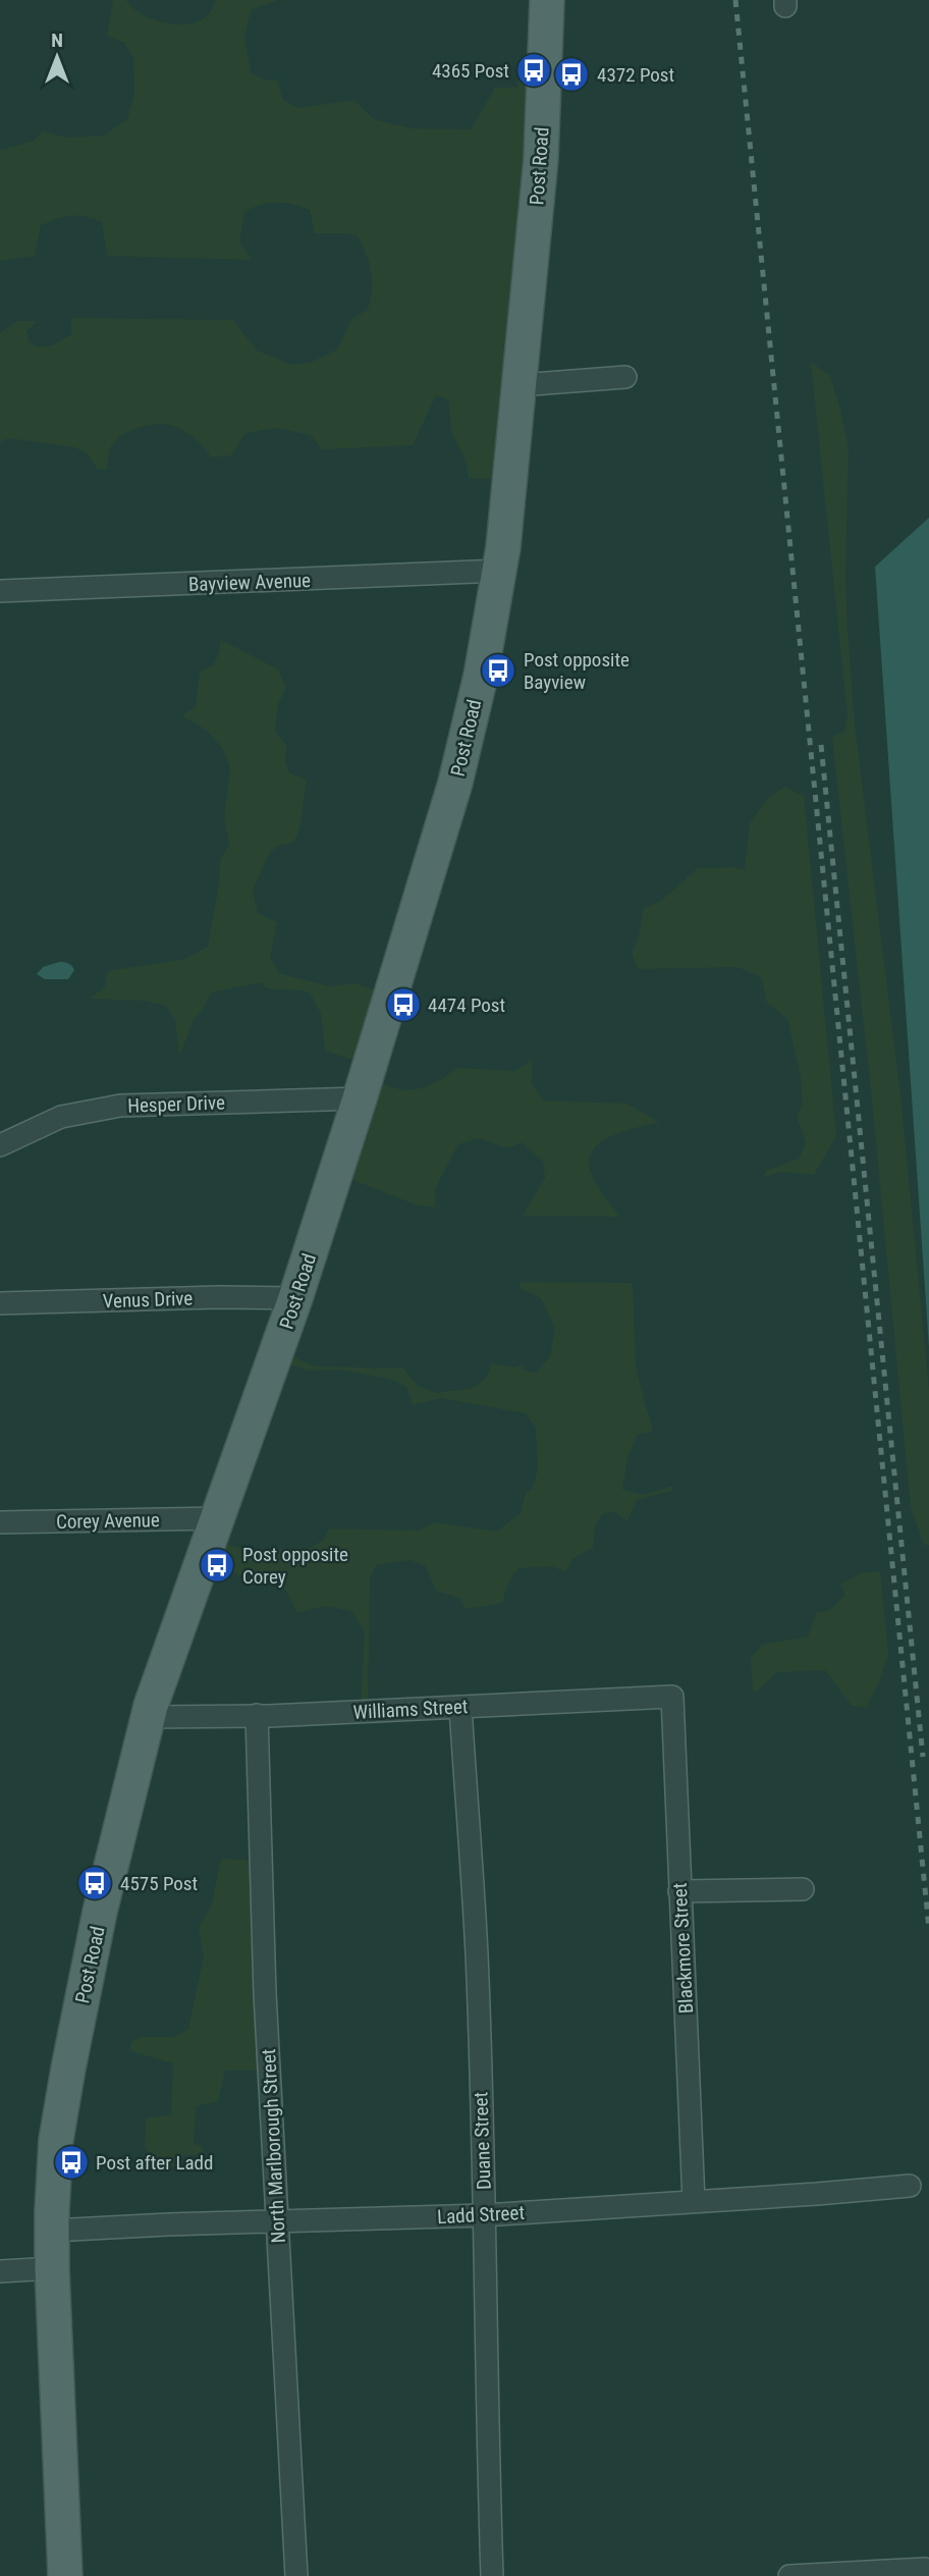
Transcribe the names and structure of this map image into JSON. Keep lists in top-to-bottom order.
{
  "streets": {
    "main road": ["Post Road"],
    "street": [
      "Bayview Avenue",
      "Hesper Drive",
      "Venus Drive",
      "Corey Avenue",
      "Williams Street",
      "Blackmore Street",
      "Duane Street",
      "North Marlborough Street",
      "Ladd Street"
    ]
  },
  "crossings": [
    ["Post Road", "Bayview Avenue"],
    ["Post Road", "Hesper Drive"],
    ["Post Road", "Venus Drive"],
    ["Post Road", "Corey Avenue"],
    ["Post Road", "Williams Street"],
    ["Post Road", "Ladd Street"],
    ["Williams Street", "Blackmore Street"],
    ["Williams Street", "Duane Street"],
    ["Williams Street", "North Marlborough Street"],
    ["Blackmore Street", "Ladd Street"],
    ["Duane Street", "Ladd Street"],
    ["North Marlborough Street", "Ladd Street"]
  ],
  "places": {
    "bus stop": [
      "4365 Post",
      "4372 Post",
      "Post opposite Bayview",
      "4474 Post",
      "Post opposite Corey",
      "4575 Post",
      "Post after Ladd"
    ]
  },
  "north": "top"
}
